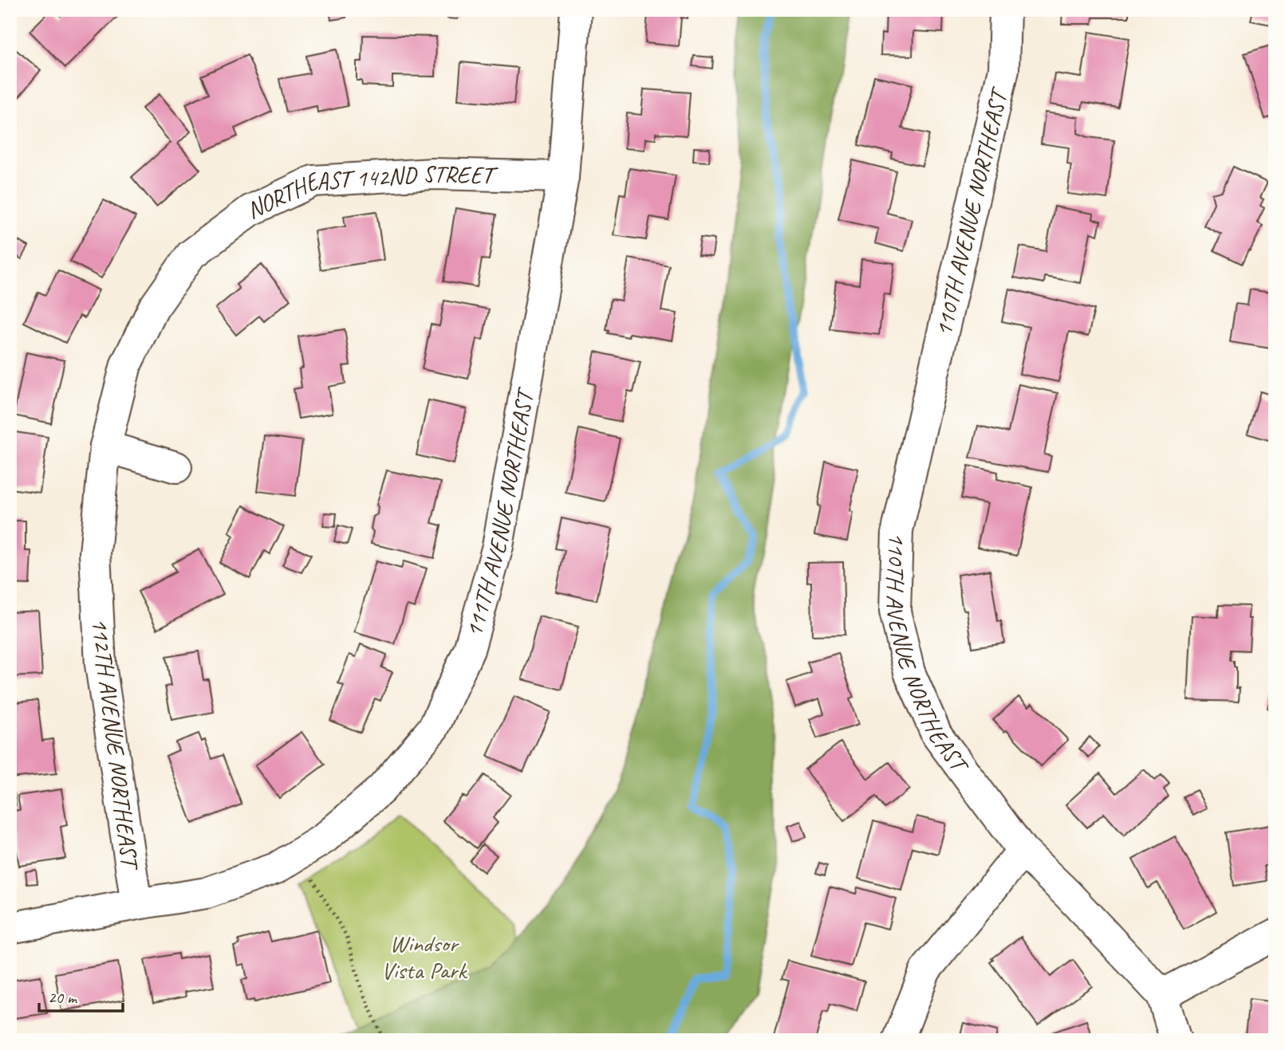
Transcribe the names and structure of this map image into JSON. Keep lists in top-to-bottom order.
{
  "streets": {
    "street": [
      "NORTHEAST 142ND STREET",
      "110TH AVENUE NORTHEAST",
      "111TH AVENUE NORTHEAST",
      "112TH AVENUE NORTHEAST"
    ]
  },
  "crossings": [
    ["NORTHEAST 142ND STREET", "111TH AVENUE NORTHEAST"],
    ["NORTHEAST 142ND STREET", "112TH AVENUE NORTHEAST"],
    ["111TH AVENUE NORTHEAST", "112TH AVENUE NORTHEAST"]
  ],
  "parks": ["Windsor Vista Park"],
  "scale_bar": "20 m"
}
